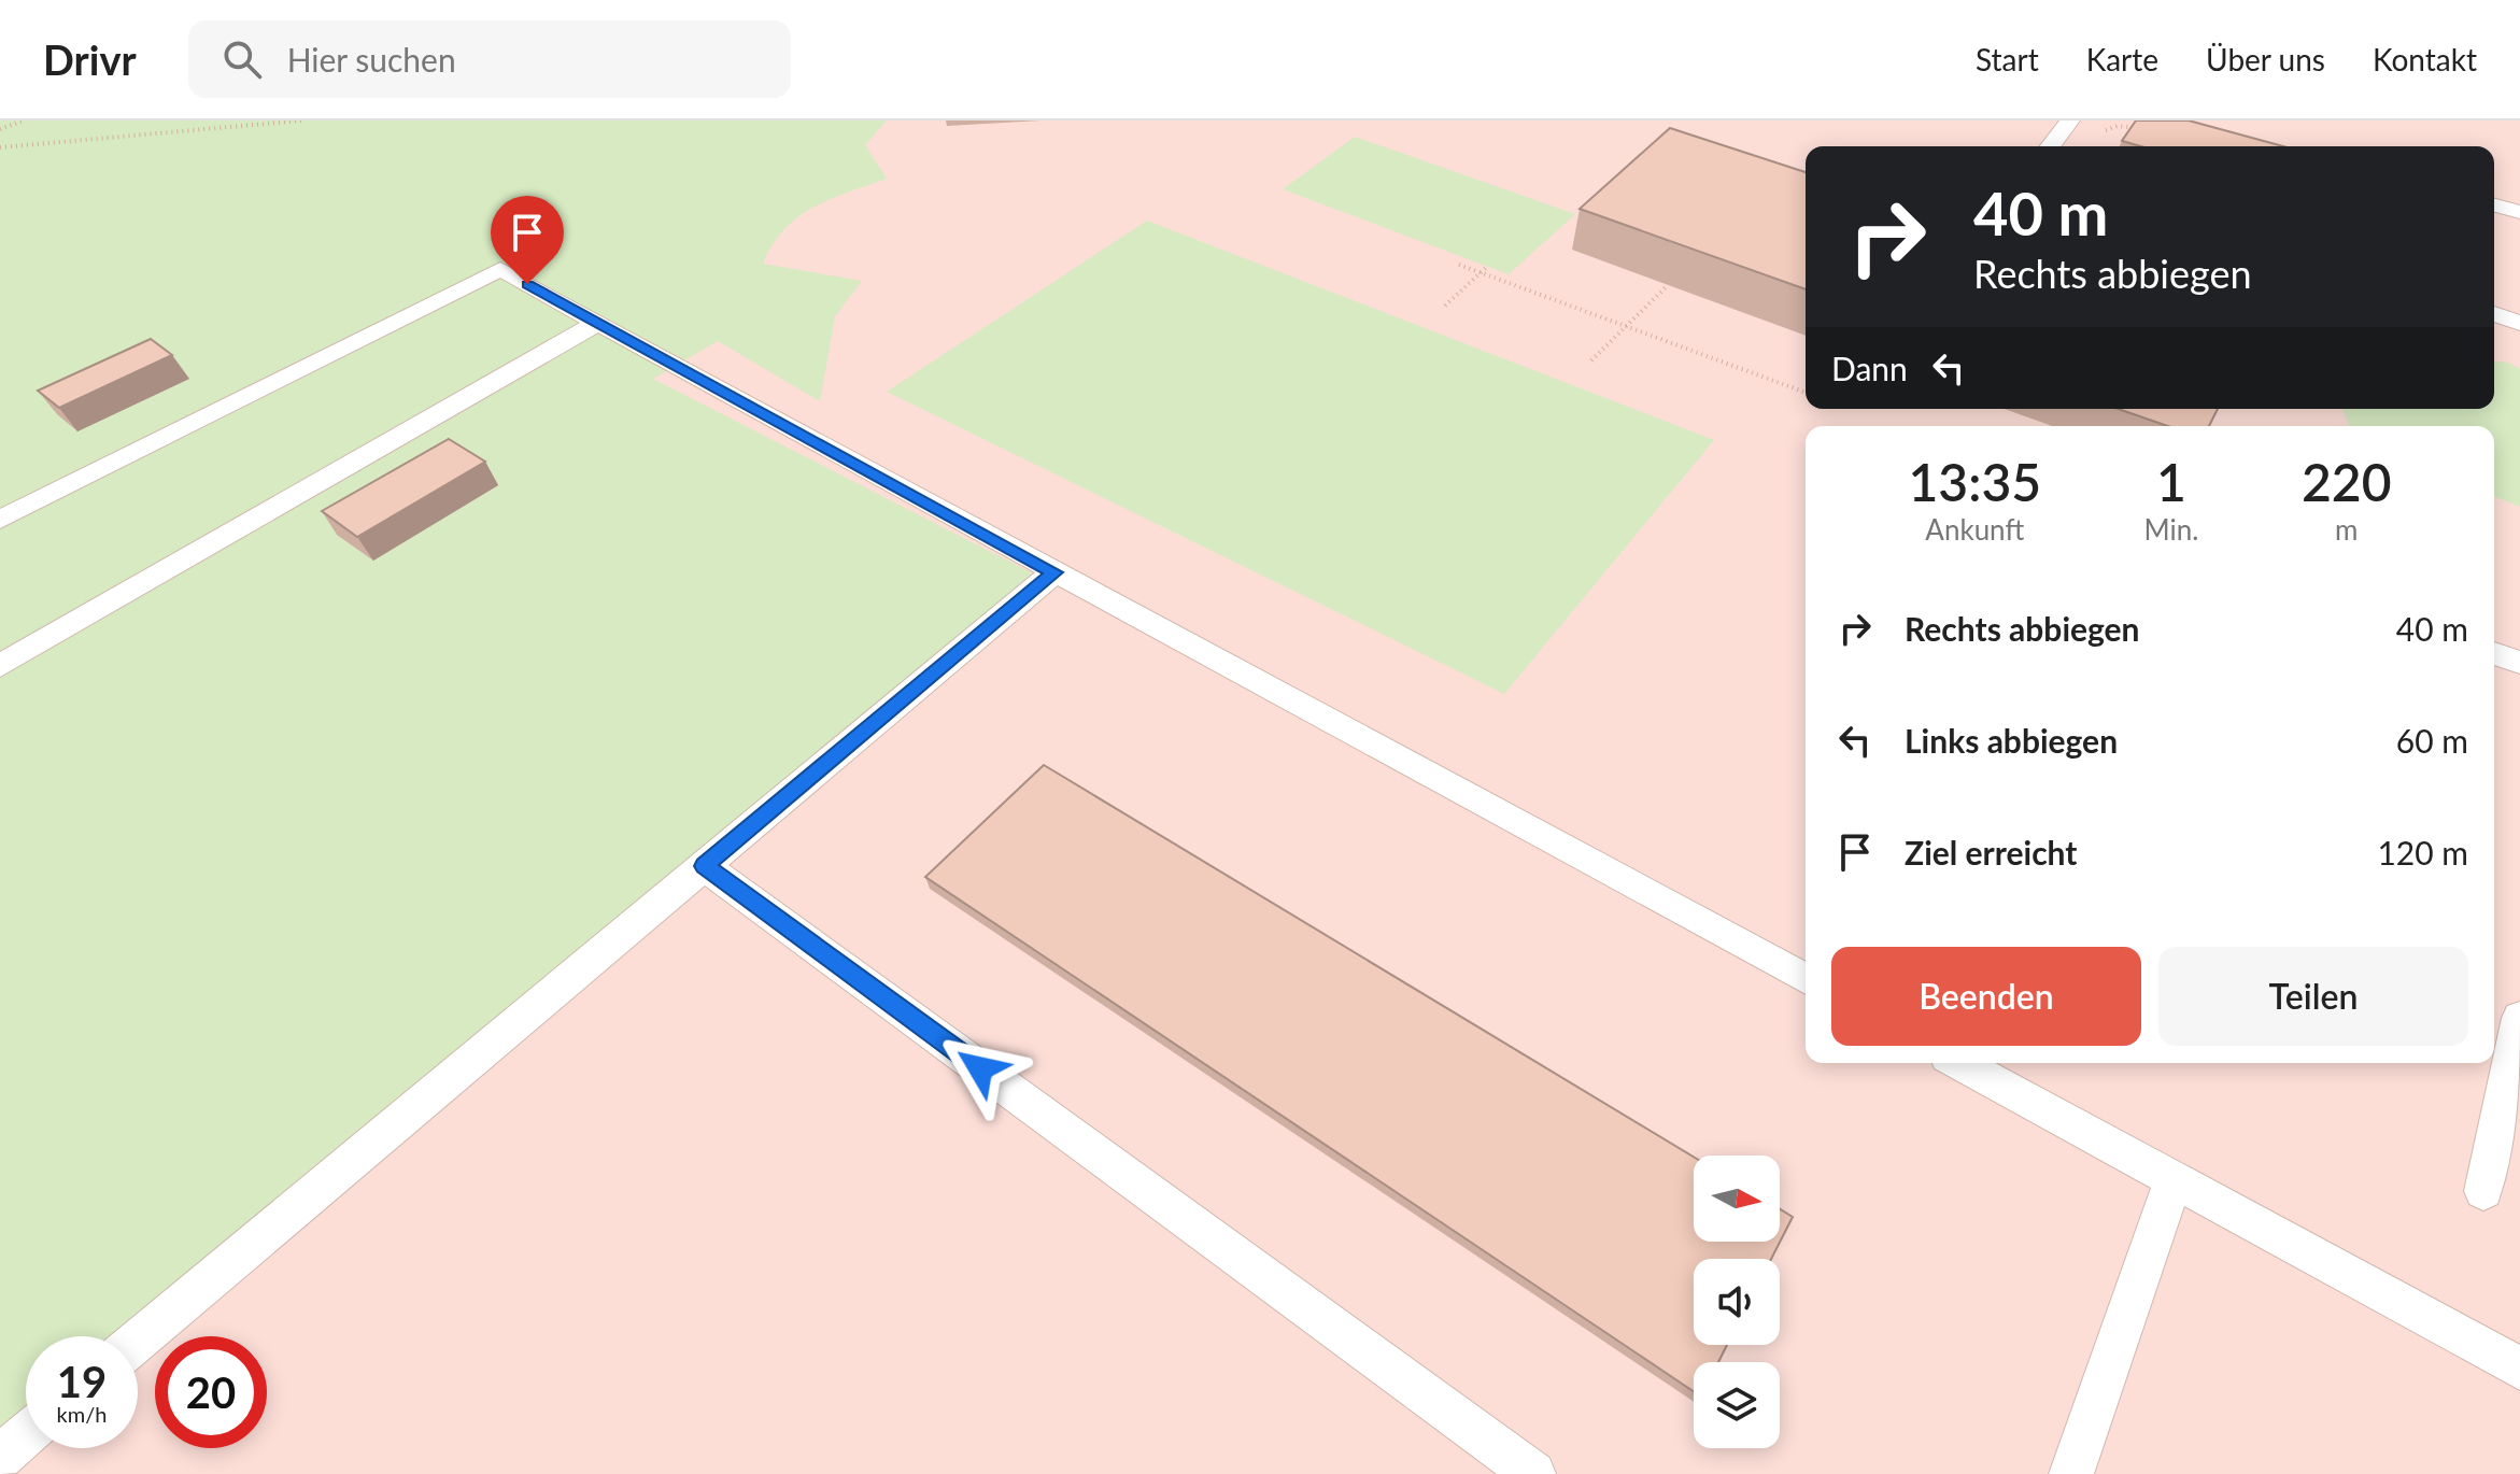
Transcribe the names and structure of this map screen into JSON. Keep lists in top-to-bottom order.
{
  "north": "right",
  "page": {
    "header": "Drivr",
    "search": "Hier suchen",
    "nav": [
      "Start",
      "Karte",
      "Über uns",
      "Kontakt"
    ],
    "turn": ["40 m", "Rechts abbiegen"],
    "then": "Dann",
    "eta": [
      "13:35",
      "Ankunft",
      "1",
      "Min.",
      "220",
      "m"
    ],
    "list": [
      {
        "name": "Rechts abbiegen",
        "value": "40 m"
      },
      {
        "name": "Links abbiegen",
        "value": "60 m"
      },
      {
        "name": "Ziel erreicht",
        "value": "120 m"
      }
    ],
    "buttons": ["Beenden", "Teilen"],
    "speed": "19 km/h",
    "limit": "20"
  }
}
